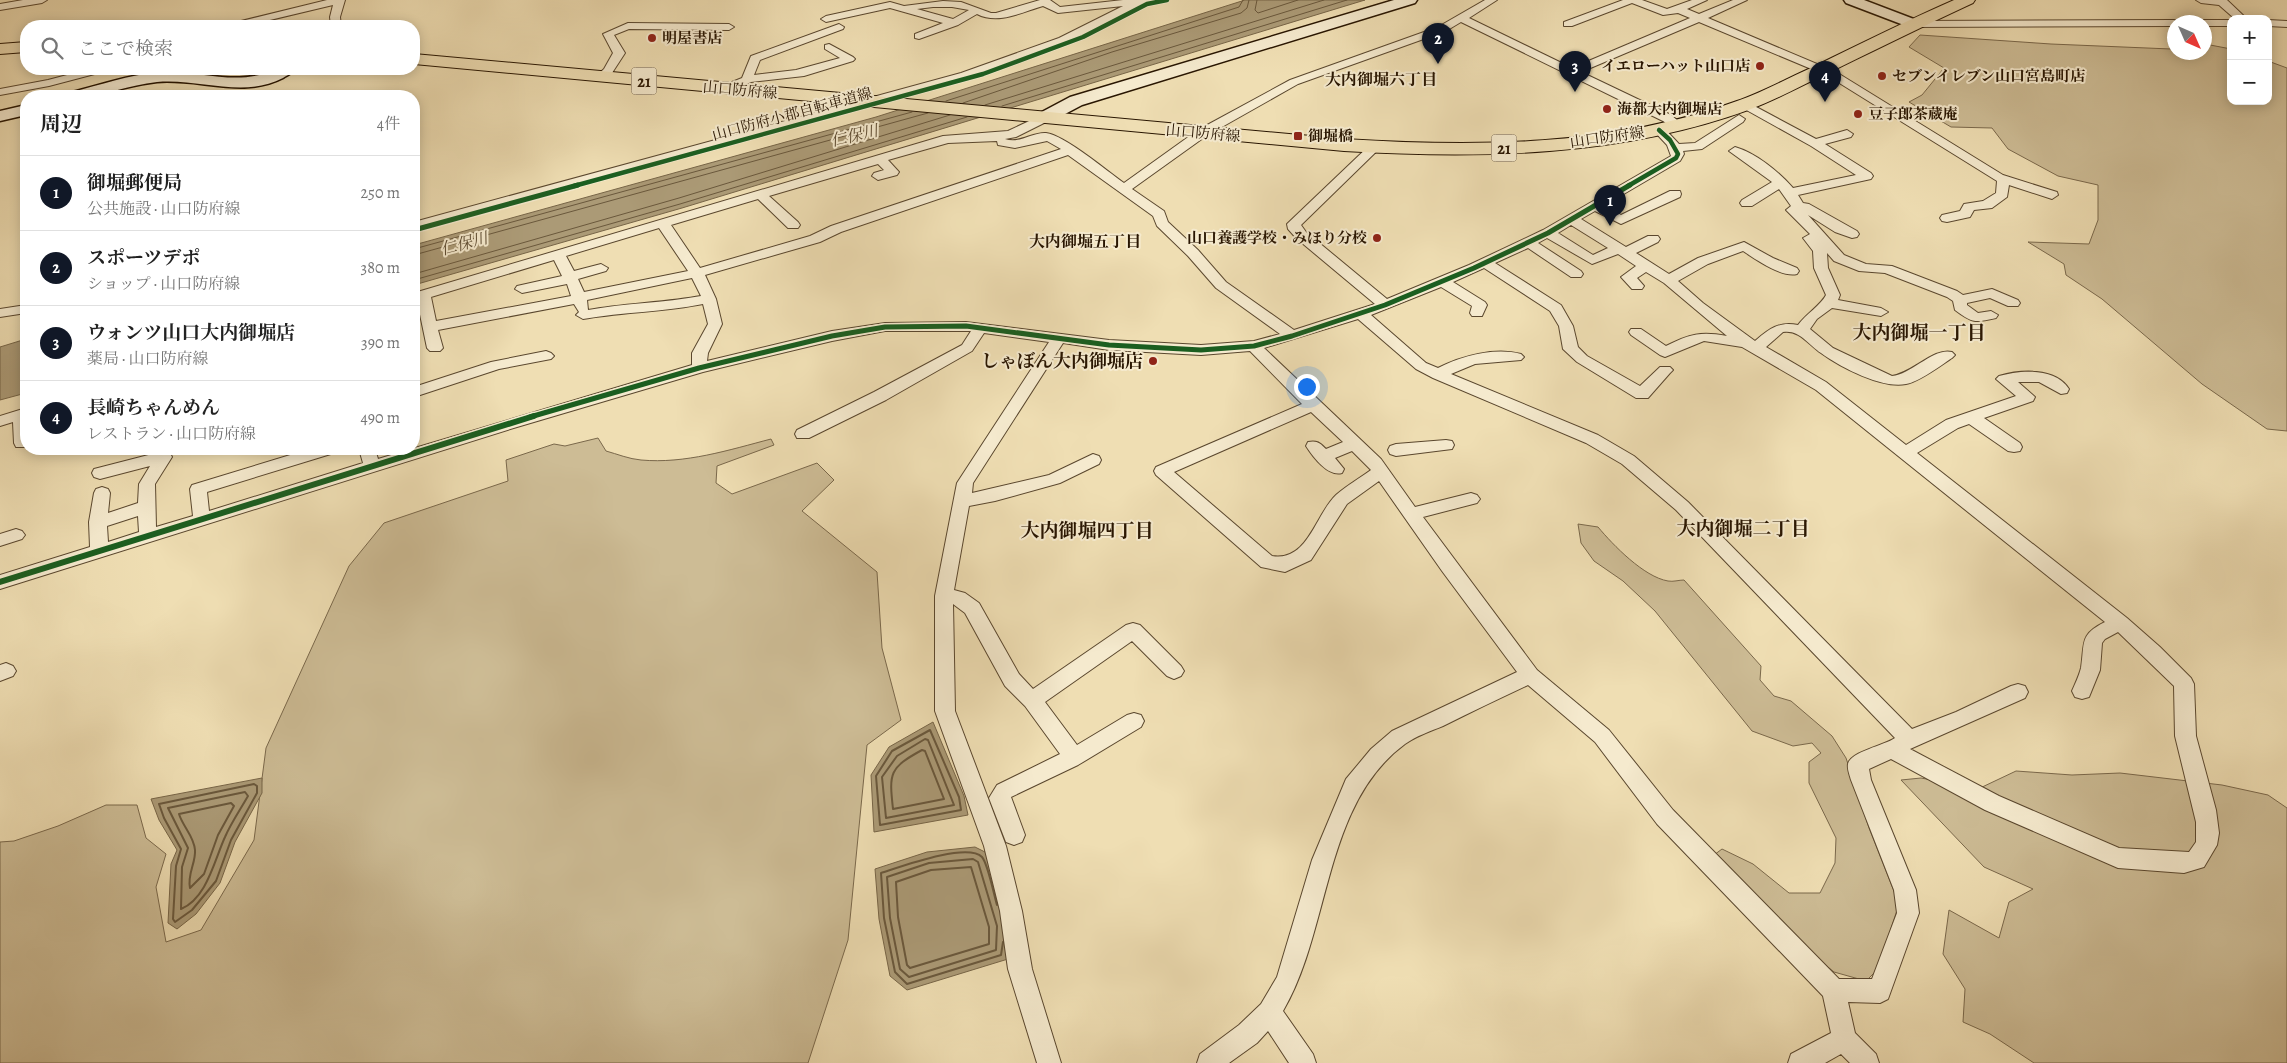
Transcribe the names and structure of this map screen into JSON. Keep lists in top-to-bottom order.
{
  "streets": {
    "main road": ["21", "山口防府線"],
    "cycle path": ["山口防府小郡自転車道線"]
  },
  "districts": [
    "大内御堀六丁目",
    "大内御堀五丁目",
    "大内御堀一丁目",
    "大内御堀二丁目",
    "大内御堀四丁目"
  ],
  "water": ["仁保川"],
  "places": {
    "other": [
      "明屋書店",
      "イエローハット山口店",
      "セブンイレブン山口宮島町店",
      "海都大内御堀店",
      "豆子郎茶蔵庵",
      "山口養護学校・みほり分校",
      "しゃぼん大内御堀店"
    ],
    "transit": ["御堀橋"]
  },
  "north": "bottom right",
  "page": {
    "map_buttons": ["+", "−"],
    "search": "ここで検索",
    "pins": [
      "2",
      "3",
      "4",
      "1"
    ],
    "heading": ["周辺", "4件"],
    "list": [
      {
        "mark": "1",
        "name": "御堀郵便局",
        "note": "公共施設 · 山口防府線",
        "value": "250 m"
      },
      {
        "mark": "2",
        "name": "スポーツデポ",
        "note": "ショップ · 山口防府線",
        "value": "380 m"
      },
      {
        "mark": "3",
        "name": "ウォンツ山口大内御堀店",
        "note": "薬局 · 山口防府線",
        "value": "390 m"
      },
      {
        "mark": "4",
        "name": "長崎ちゃんめん",
        "note": "レストラン · 山口防府線",
        "value": "490 m"
      }
    ]
  }
}
